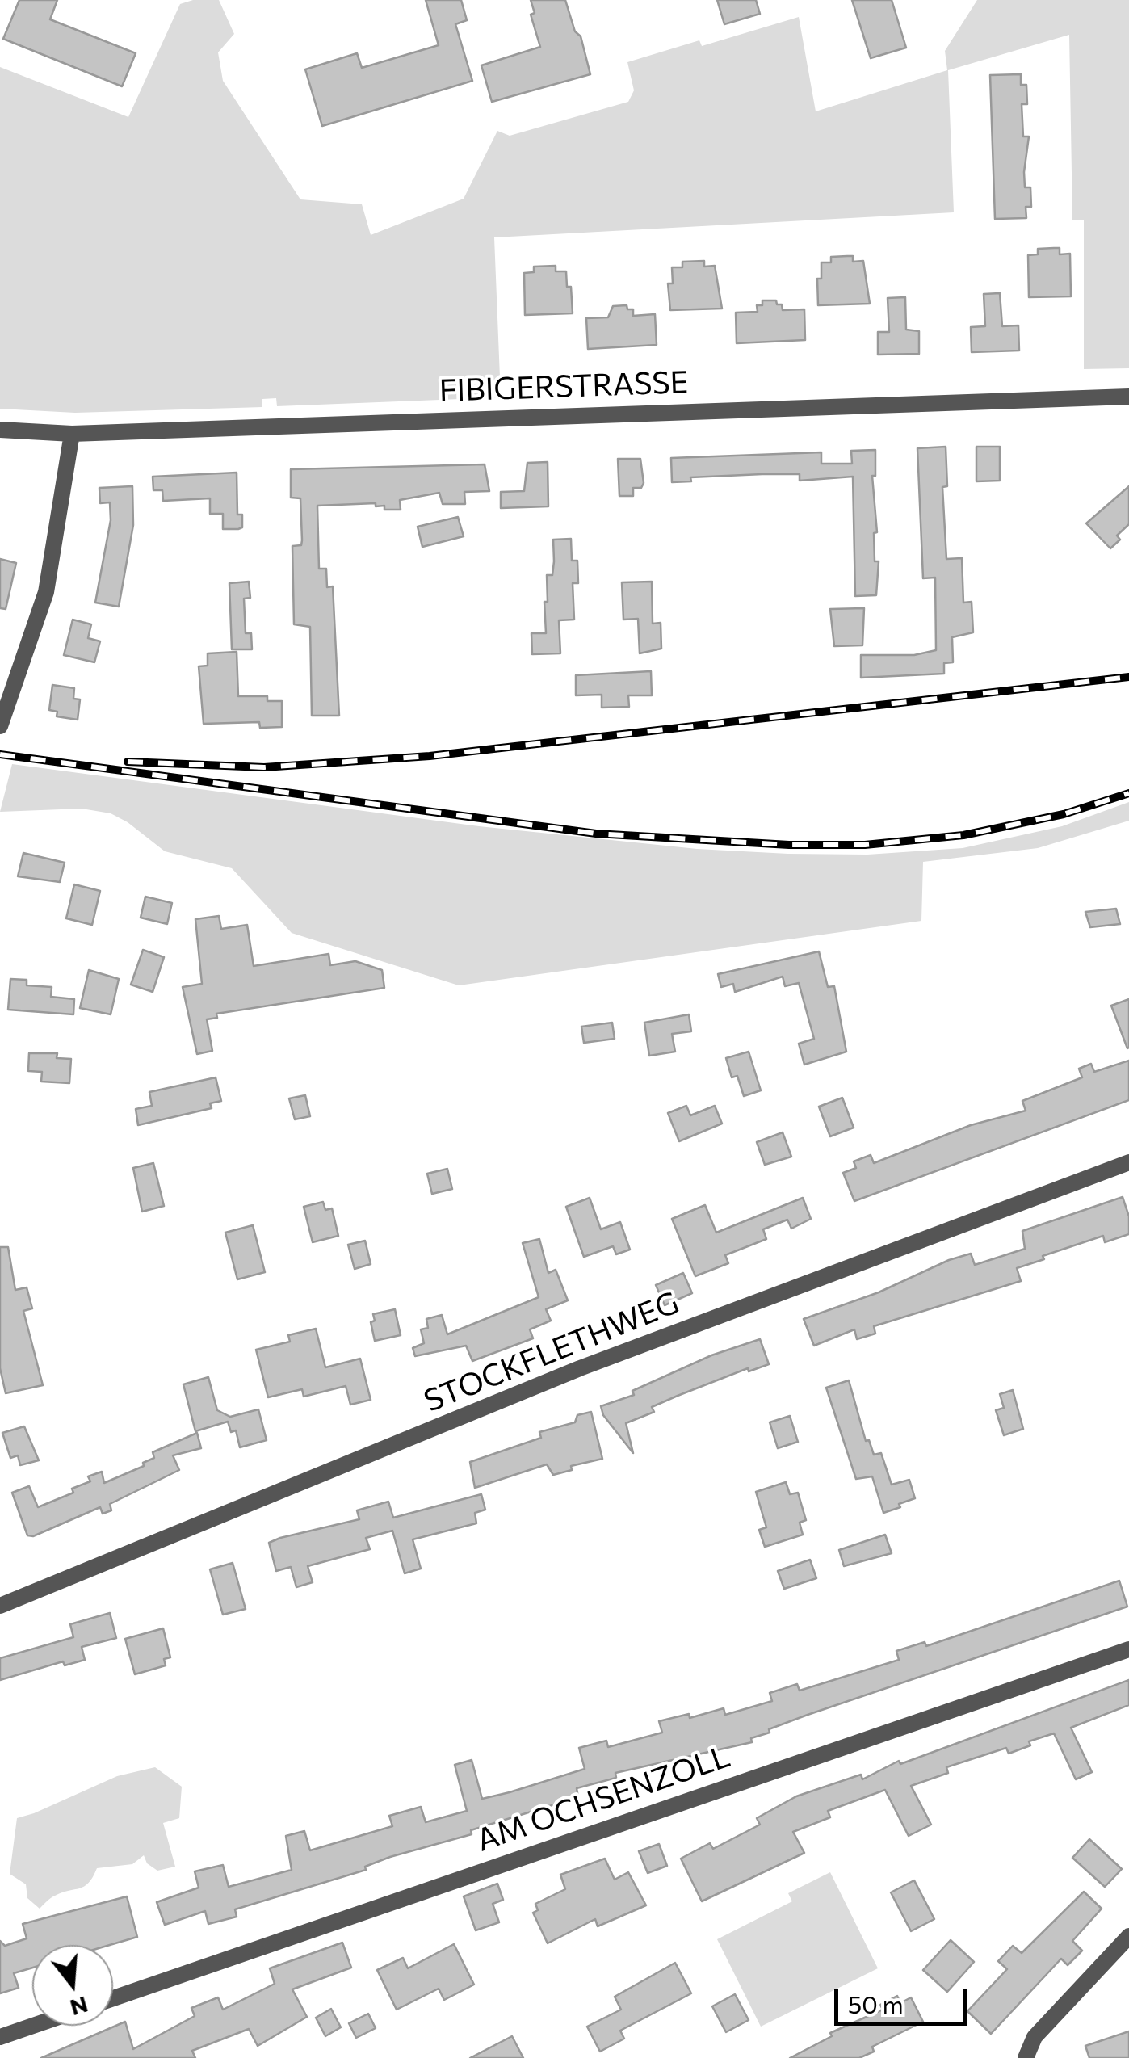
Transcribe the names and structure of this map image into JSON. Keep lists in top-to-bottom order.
{
  "streets": {
    "street": ["FIBIGERSTRASSE", "STOCKFLETHWEG", "AM OCHSENZOLL"]
  },
  "scale_bar": "50 m",
  "north": "bottom"
}
